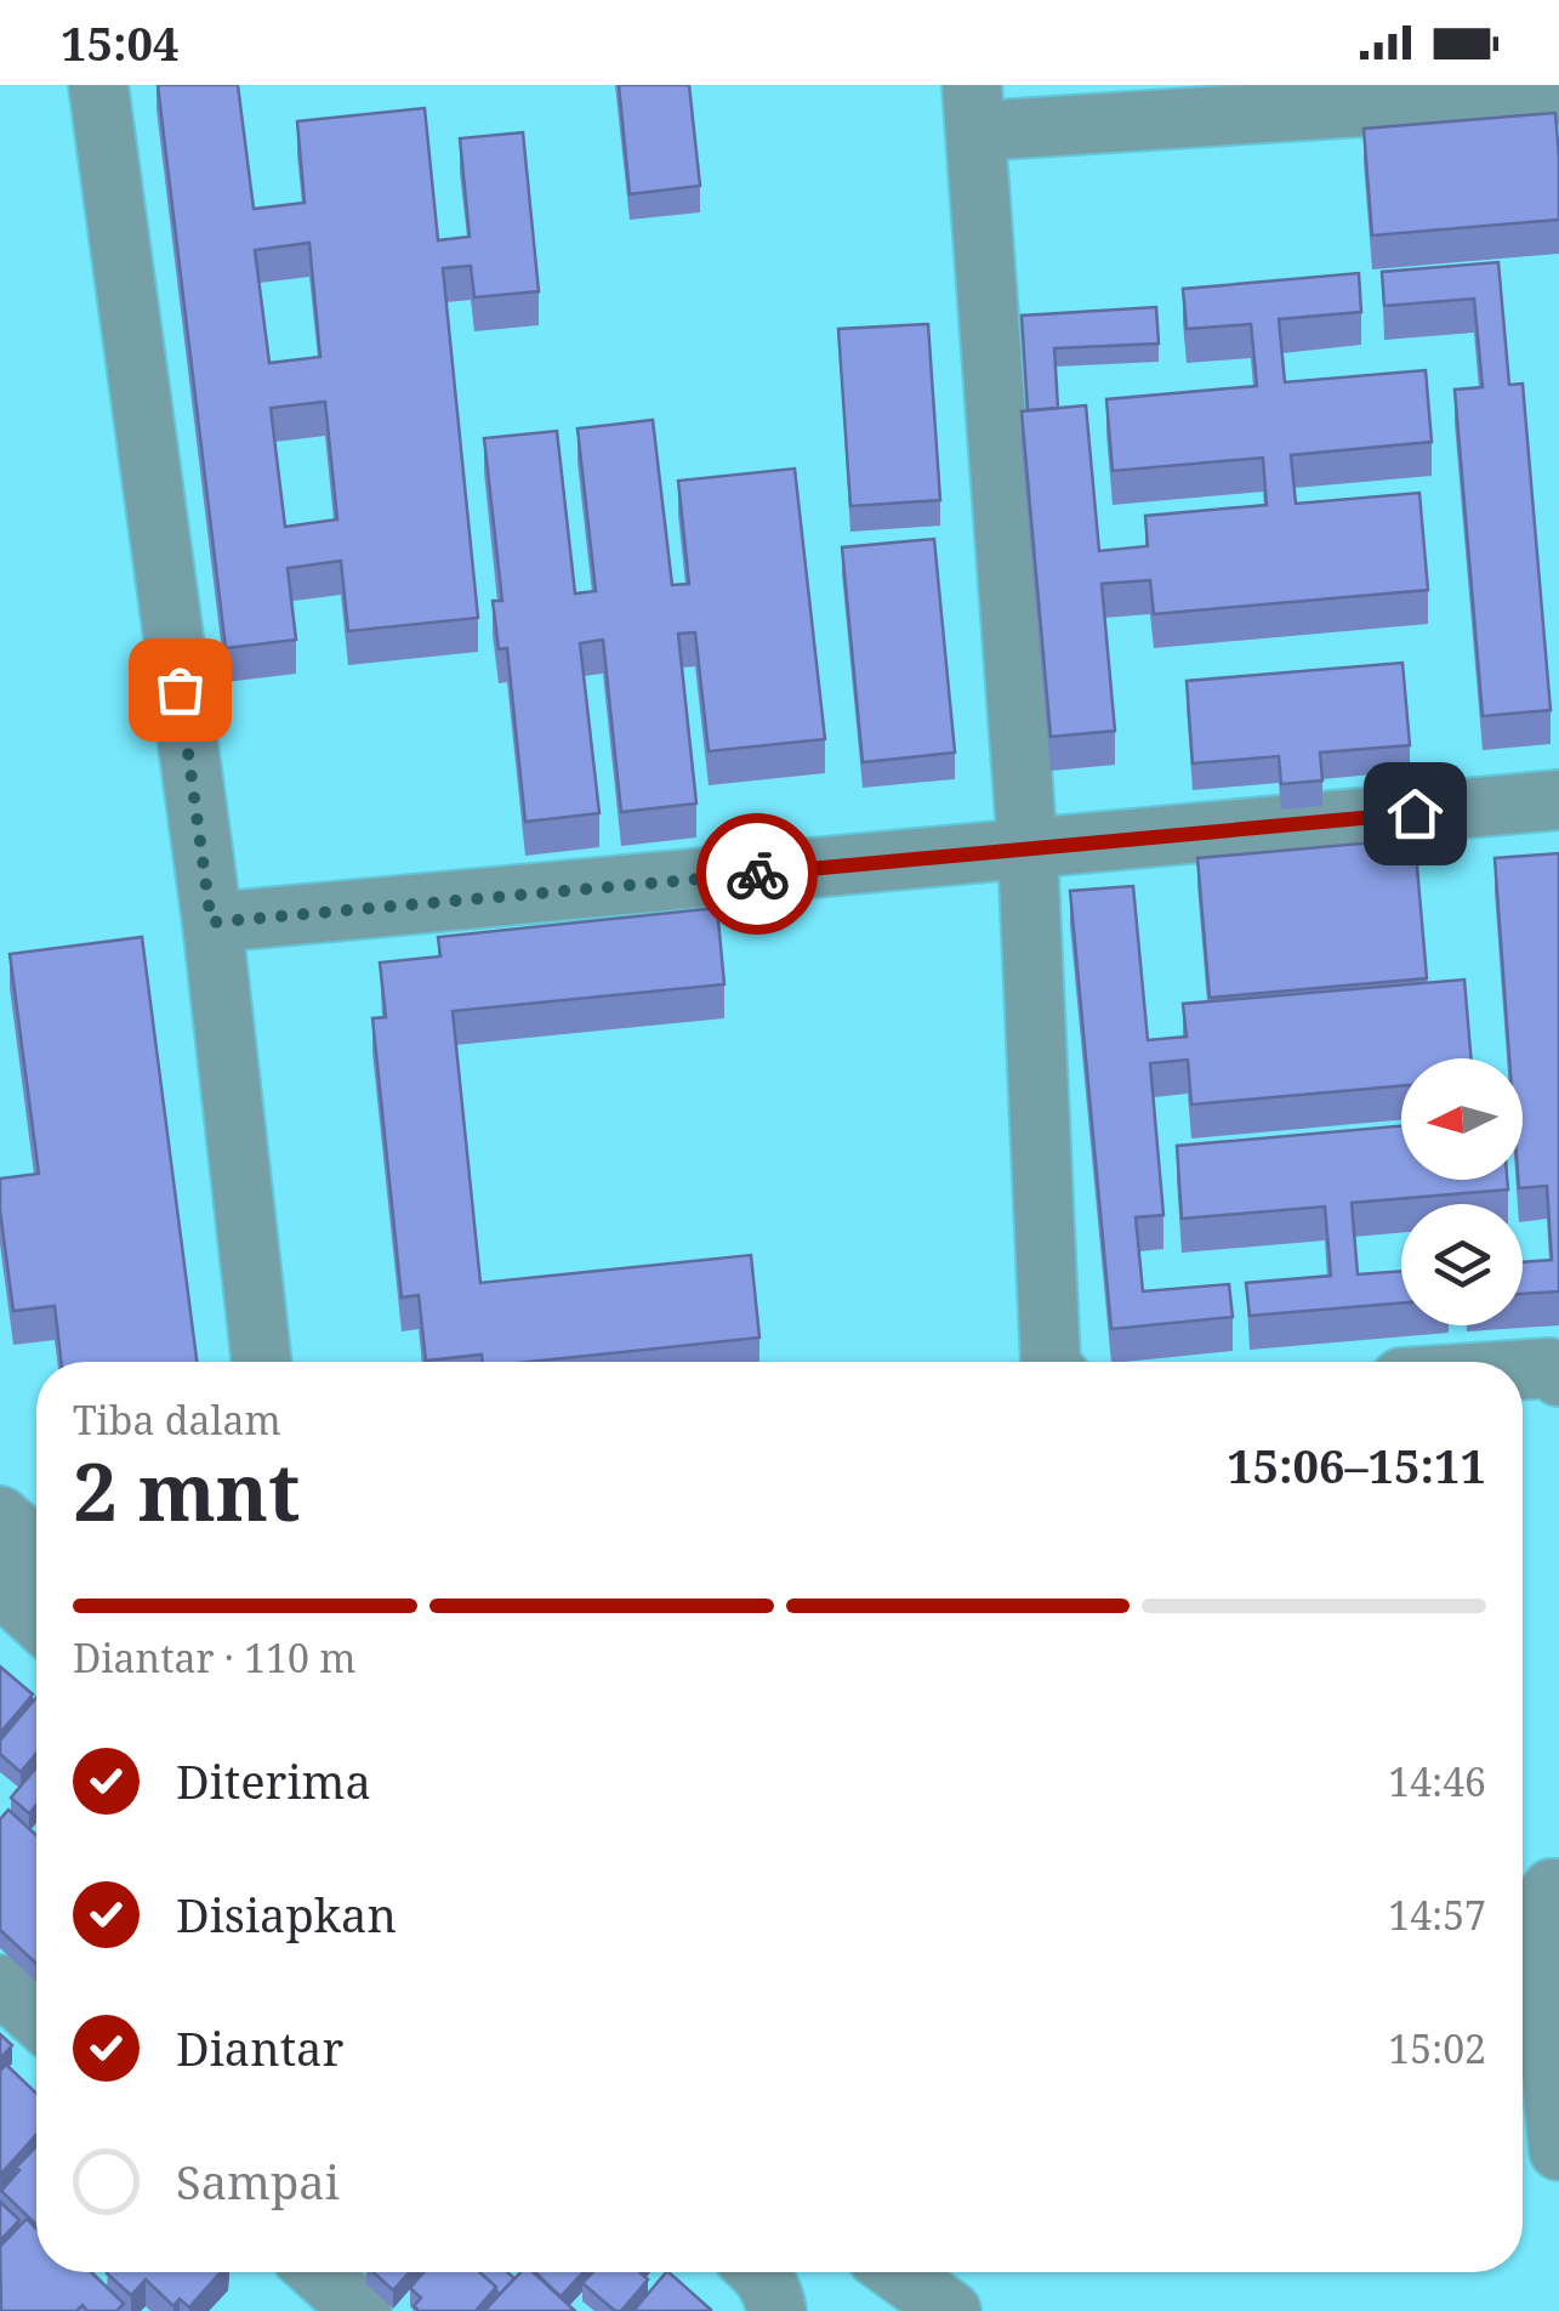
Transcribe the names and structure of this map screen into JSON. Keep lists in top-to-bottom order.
{
  "north": "left",
  "page": {
    "status": "15:04",
    "heading": ["2 mnt", "Tiba dalam", "15:06–15:11"],
    "bar": "Diantar · 110 m",
    "list": [
      ["Diterima", "14:46"],
      ["Disiapkan", "14:57"],
      ["Diantar", "15:02"],
      "Sampai"
    ]
  }
}
